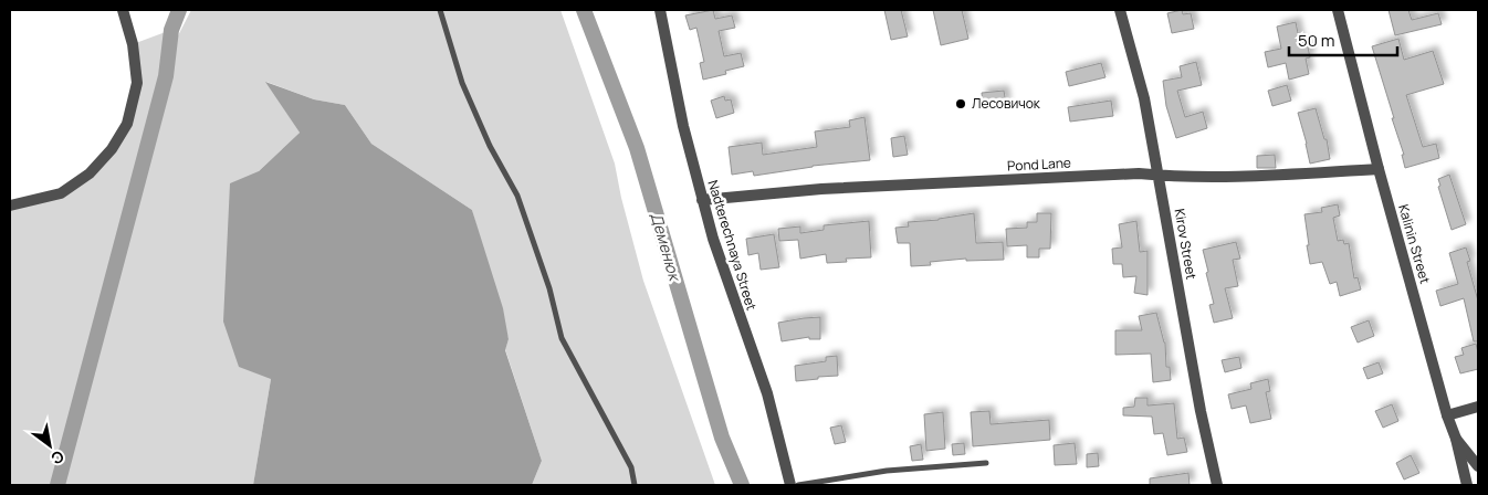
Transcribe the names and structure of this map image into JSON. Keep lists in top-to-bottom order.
{
  "streets": {
    "street": [
      "Pond Lane",
      "Kirov Street",
      "Kalinin Street",
      "Nadterechnaya Street"
    ]
  },
  "crossings": [
    ["Pond Lane", "Kirov Street"],
    ["Pond Lane", "Kalinin Street"],
    ["Pond Lane", "Nadterechnaya Street"]
  ],
  "water": ["Деменюк"],
  "places": ["Лесовичок"],
  "scale_bar": "50 m",
  "north": "bottom right"
}
